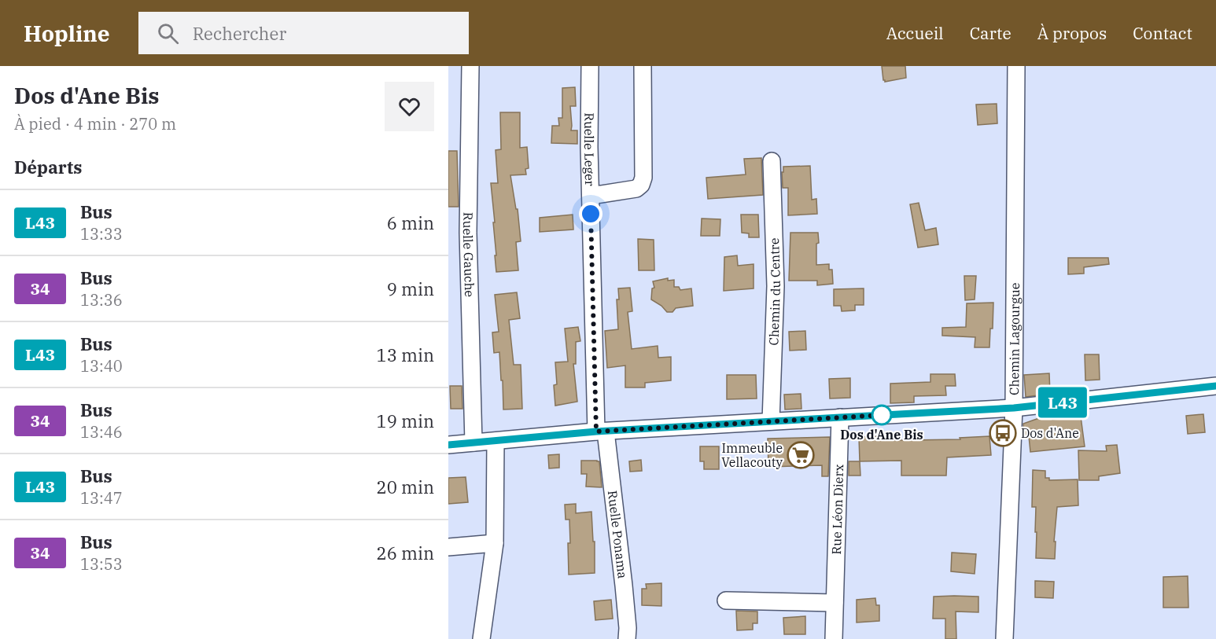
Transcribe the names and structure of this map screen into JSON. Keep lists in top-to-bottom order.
{
  "streets": {
    "street": [
      "Ruelle Leger",
      "Ruelle Gauche",
      "Chemin du Centre",
      "Chemin Lagourgue",
      "Rue Léon Dierx",
      "Ruelle Ponama"
    ]
  },
  "crossings": [
    ["Ruelle Leger", "Ruelle Ponama"]
  ],
  "places": {
    "other": ["Dos d'Ane Bis"],
    "bus stop": ["Dos d'Ane"],
    "supermarket": ["Immeuble Vellacouty"]
  },
  "lines": ["bus line L43"],
  "page": {
    "header": "Hopline",
    "search": "Rechercher",
    "nav": [
      "Accueil",
      "Carte",
      "À propos",
      "Contact"
    ],
    "heading": [
      ["Dos d'Ane Bis", "À pied · 4 min · 270 m"],
      "Départs"
    ],
    "on_map": "L43",
    "list": [
      {
        "mark": "L43",
        "name": "Bus",
        "note": "13:33",
        "value": "6 min"
      },
      {
        "mark": "34",
        "name": "Bus",
        "note": "13:36",
        "value": "9 min"
      },
      {
        "mark": "L43",
        "name": "Bus",
        "note": "13:40",
        "value": "13 min"
      },
      {
        "mark": "34",
        "name": "Bus",
        "note": "13:46",
        "value": "19 min"
      },
      {
        "mark": "L43",
        "name": "Bus",
        "note": "13:47",
        "value": "20 min"
      },
      {
        "mark": "34",
        "name": "Bus",
        "note": "13:53",
        "value": "26 min"
      }
    ]
  }
}
